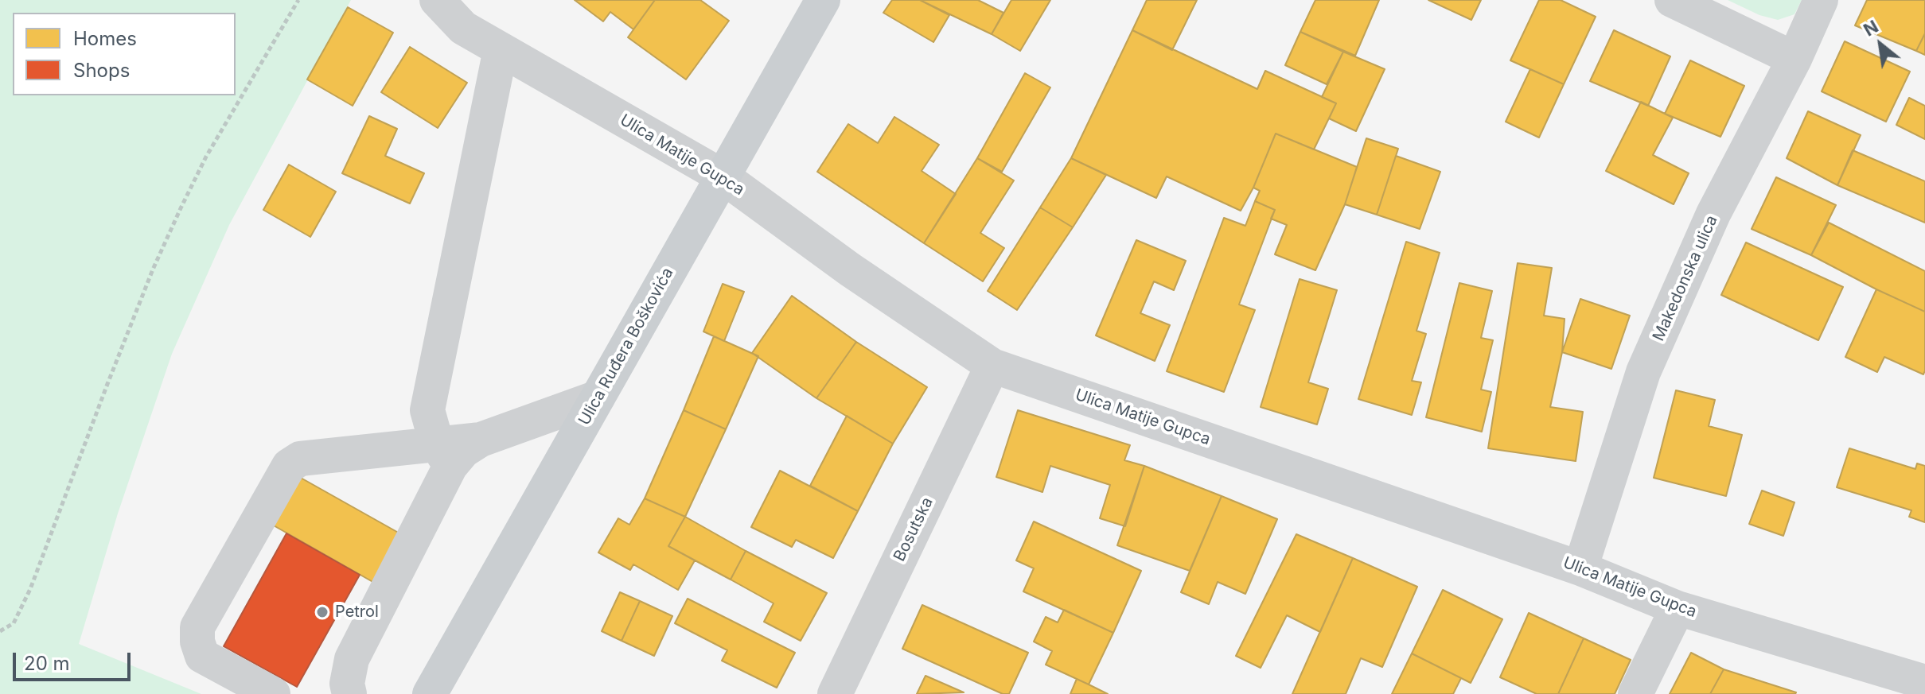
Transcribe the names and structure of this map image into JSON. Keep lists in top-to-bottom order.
{
  "streets": {
    "main road": ["Ulica Ruđera Boškovića"],
    "street": ["Ulica Matije Gupca", "Makedonska ulica", "Bosutska"]
  },
  "crossings": [
    ["Ulica Matije Gupca", "Makedonska ulica"],
    ["Ulica Matije Gupca", "Ulica Ruđera Boškovića"],
    ["Ulica Matije Gupca", "Bosutska"]
  ],
  "places": ["Petrol"],
  "legend": ["Homes", "Shops"],
  "scale_bar": "20 m",
  "north": "top left"
}
